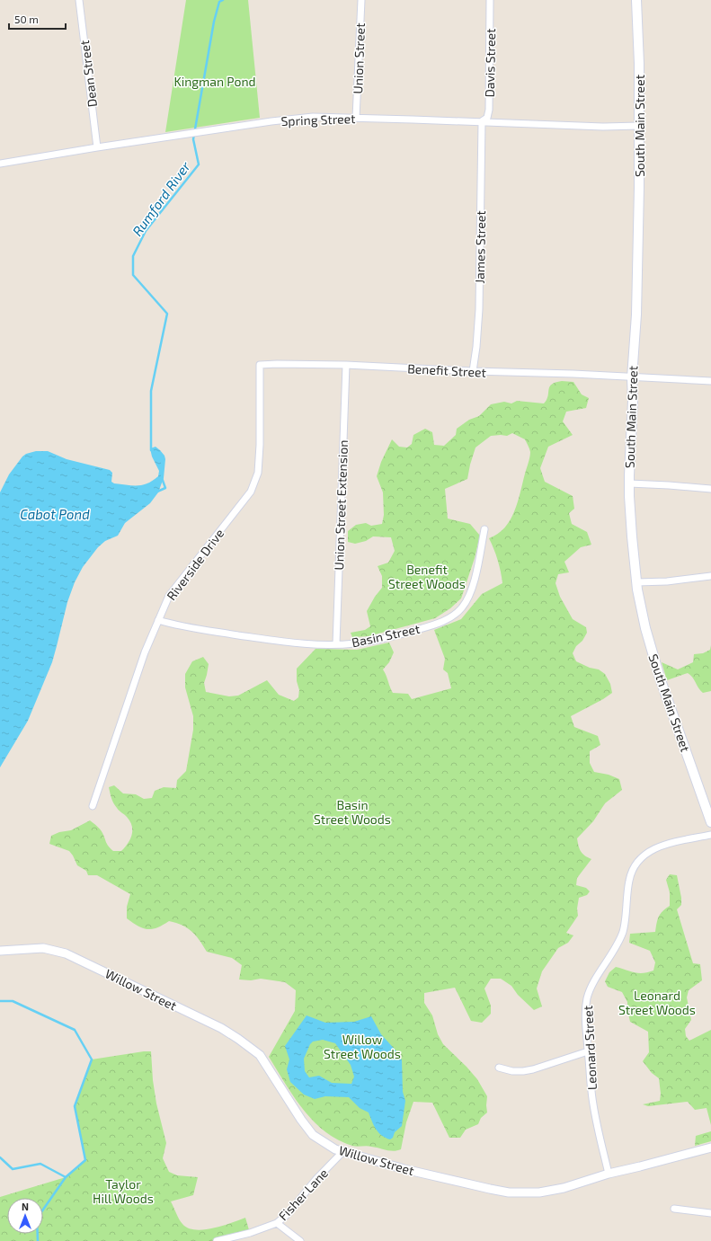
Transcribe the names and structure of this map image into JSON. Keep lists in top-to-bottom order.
{
  "streets": {
    "main road": ["South Main Street"],
    "street": [
      "Union Street",
      "Davis Street",
      "Dean Street",
      "Spring Street",
      "James Street",
      "Benefit Street",
      "Union Street Extension",
      "Riverside Drive",
      "Basin Street",
      "Willow Street",
      "Leonard Street",
      "Fisher Lane"
    ]
  },
  "crossings": [
    ["Union Street", "Spring Street"],
    ["Davis Street", "Spring Street"],
    ["Davis Street", "James Street"],
    ["Dean Street", "Spring Street"],
    ["Spring Street", "South Main Street"],
    ["Spring Street", "James Street"],
    ["South Main Street", "Benefit Street"],
    ["James Street", "Benefit Street"],
    ["Benefit Street", "Union Street Extension"],
    ["Benefit Street", "Riverside Drive"],
    ["Union Street Extension", "Basin Street"],
    ["Riverside Drive", "Basin Street"],
    ["Willow Street", "Leonard Street"],
    ["Willow Street", "Fisher Lane"]
  ],
  "water": ["Rumford River", "Cabot Pond"],
  "parks": [
    "Kingman Pond",
    "Benefit Street Woods",
    "Basin Street Woods",
    "Leonard Street Woods",
    "Willow Street Woods",
    "Taylor Hill Woods"
  ],
  "scale_bar": "50 m",
  "north": "top"
}
